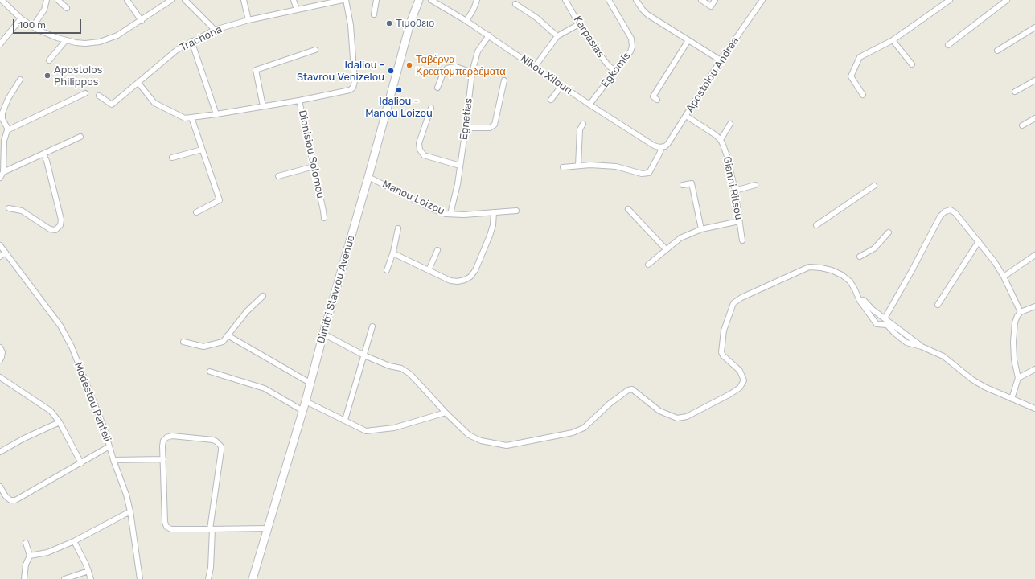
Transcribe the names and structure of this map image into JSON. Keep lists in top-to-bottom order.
{
  "streets": {
    "main road": ["Dimitri Stavrou Avenue"],
    "street": [
      "Karpasias",
      "Trachona",
      "Egkomis",
      "Nikou Xilouri",
      "Apostolou Andrea",
      "Egnatias",
      "Dionisiou Solomou",
      "Gianni Ritsou",
      "Manou Loizou",
      "Modestou Panteli"
    ]
  },
  "crossings": [
    ["Karpasias", "Egkomis"],
    ["Egkomis", "Nikou Xilouri"],
    ["Nikou Xilouri", "Apostolou Andrea"],
    ["Nikou Xilouri", "Egnatias"],
    ["Apostolou Andrea", "Gianni Ritsou"],
    ["Egnatias", "Manou Loizou"],
    ["Manou Loizou", "Dimitri Stavrou Avenue"]
  ],
  "places": [
    "Τιμοθειο",
    "Ταβέρνα Κρεατομπερδέματα",
    "Idaliou - Stavrou Venizelou",
    "Apostolos Philippos",
    "Idaliou - Manou Loizou"
  ],
  "scale_bar": "100 m"
}
